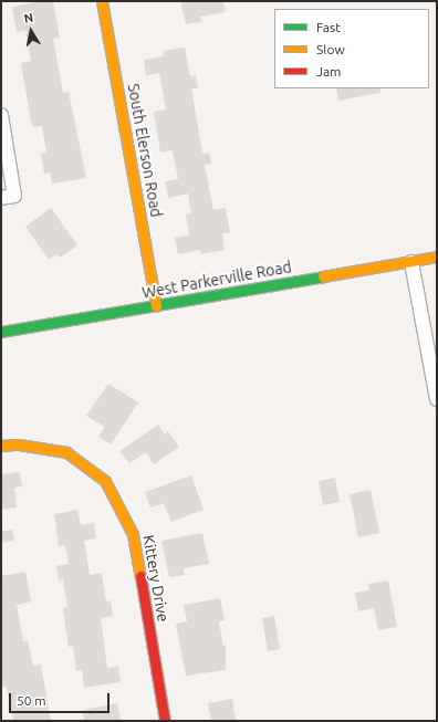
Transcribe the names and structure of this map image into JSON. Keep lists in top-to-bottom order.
{
  "streets": {
    "street": ["South Elerson Road", "West Parkerville Road", "Kittery Drive"]
  },
  "crossings": [
    ["South Elerson Road", "West Parkerville Road"]
  ],
  "legend": ["Fast", "Slow", "Jam"],
  "scale_bar": "50 m",
  "north": "top"
}
